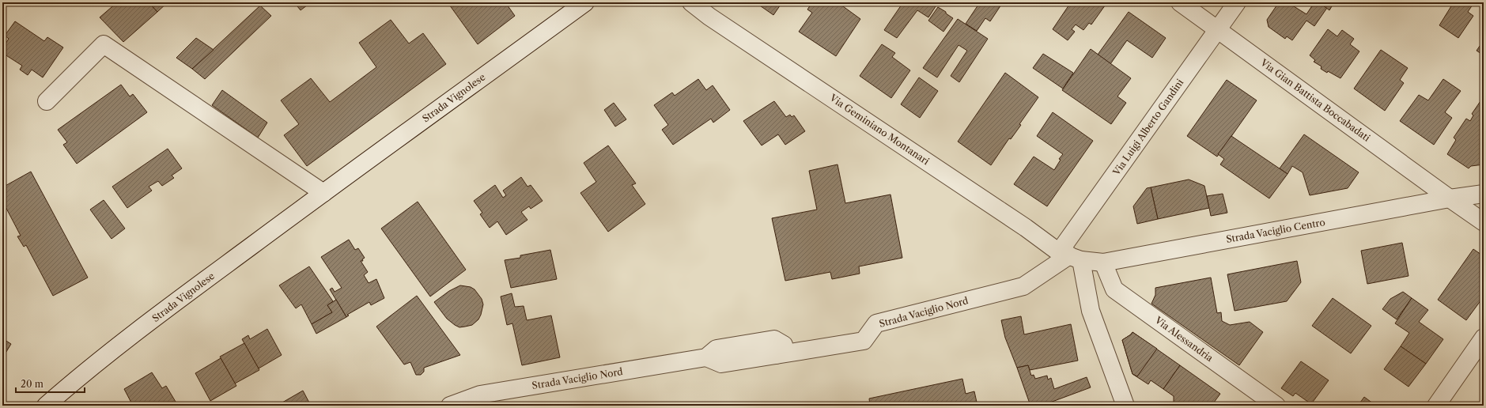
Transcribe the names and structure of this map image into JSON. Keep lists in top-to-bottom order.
{
  "streets": {
    "street": [
      "Strada Vignolese",
      "Via Gian Battista Boccabadati",
      "Via Luigi Alberto Gandini",
      "Via Geminiano Montanari",
      "Strada Vaciglio Centro",
      "Strada Vaciglio Nord",
      "Via Alessandria"
    ]
  },
  "crossings": [
    ["Via Gian Battista Boccabadati", "Via Luigi Alberto Gandini"],
    ["Via Gian Battista Boccabadati", "Strada Vaciglio Centro"],
    ["Via Luigi Alberto Gandini", "Via Geminiano Montanari"],
    ["Via Luigi Alberto Gandini", "Strada Vaciglio Centro"],
    ["Via Luigi Alberto Gandini", "Strada Vaciglio Nord"],
    ["Via Geminiano Montanari", "Strada Vaciglio Centro"],
    ["Via Geminiano Montanari", "Strada Vaciglio Nord"],
    ["Strada Vaciglio Centro", "Strada Vaciglio Nord"],
    ["Strada Vaciglio Centro", "Via Alessandria"]
  ],
  "scale_bar": "20 m"
}
